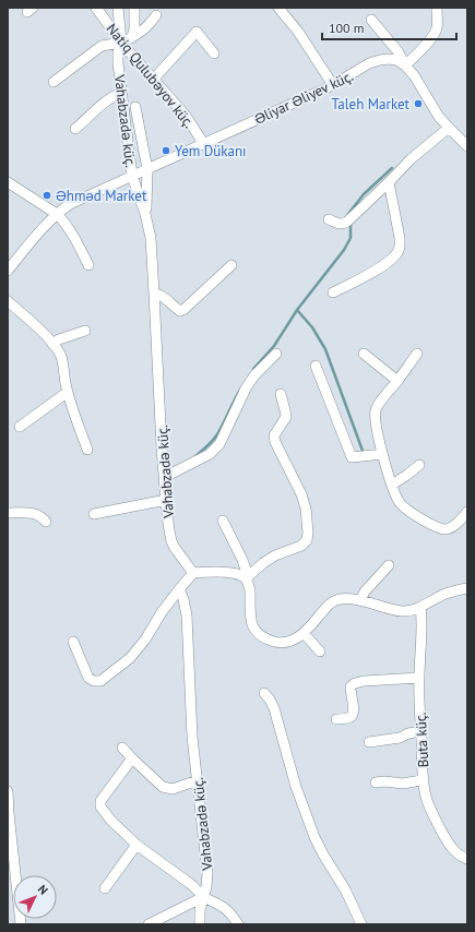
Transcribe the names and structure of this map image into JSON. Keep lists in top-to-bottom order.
{
  "streets": {
    "street": [
      "Natiq Qulubəyov küç.",
      "Əliyar Əliyev küç.",
      "Vahabzadə küç.",
      "Buta küç."
    ]
  },
  "crossings": [
    ["Natiq Qulubəyov küç.", "Əliyar Əliyev küç."],
    ["Natiq Qulubəyov küç.", "Vahabzadə küç."],
    ["Əliyar Əliyev küç.", "Vahabzadə küç."]
  ],
  "places": ["Taleh Market", "Yem Dükanı", "Əhməd Market"],
  "scale_bar": "100 m",
  "north": "top right"
}
